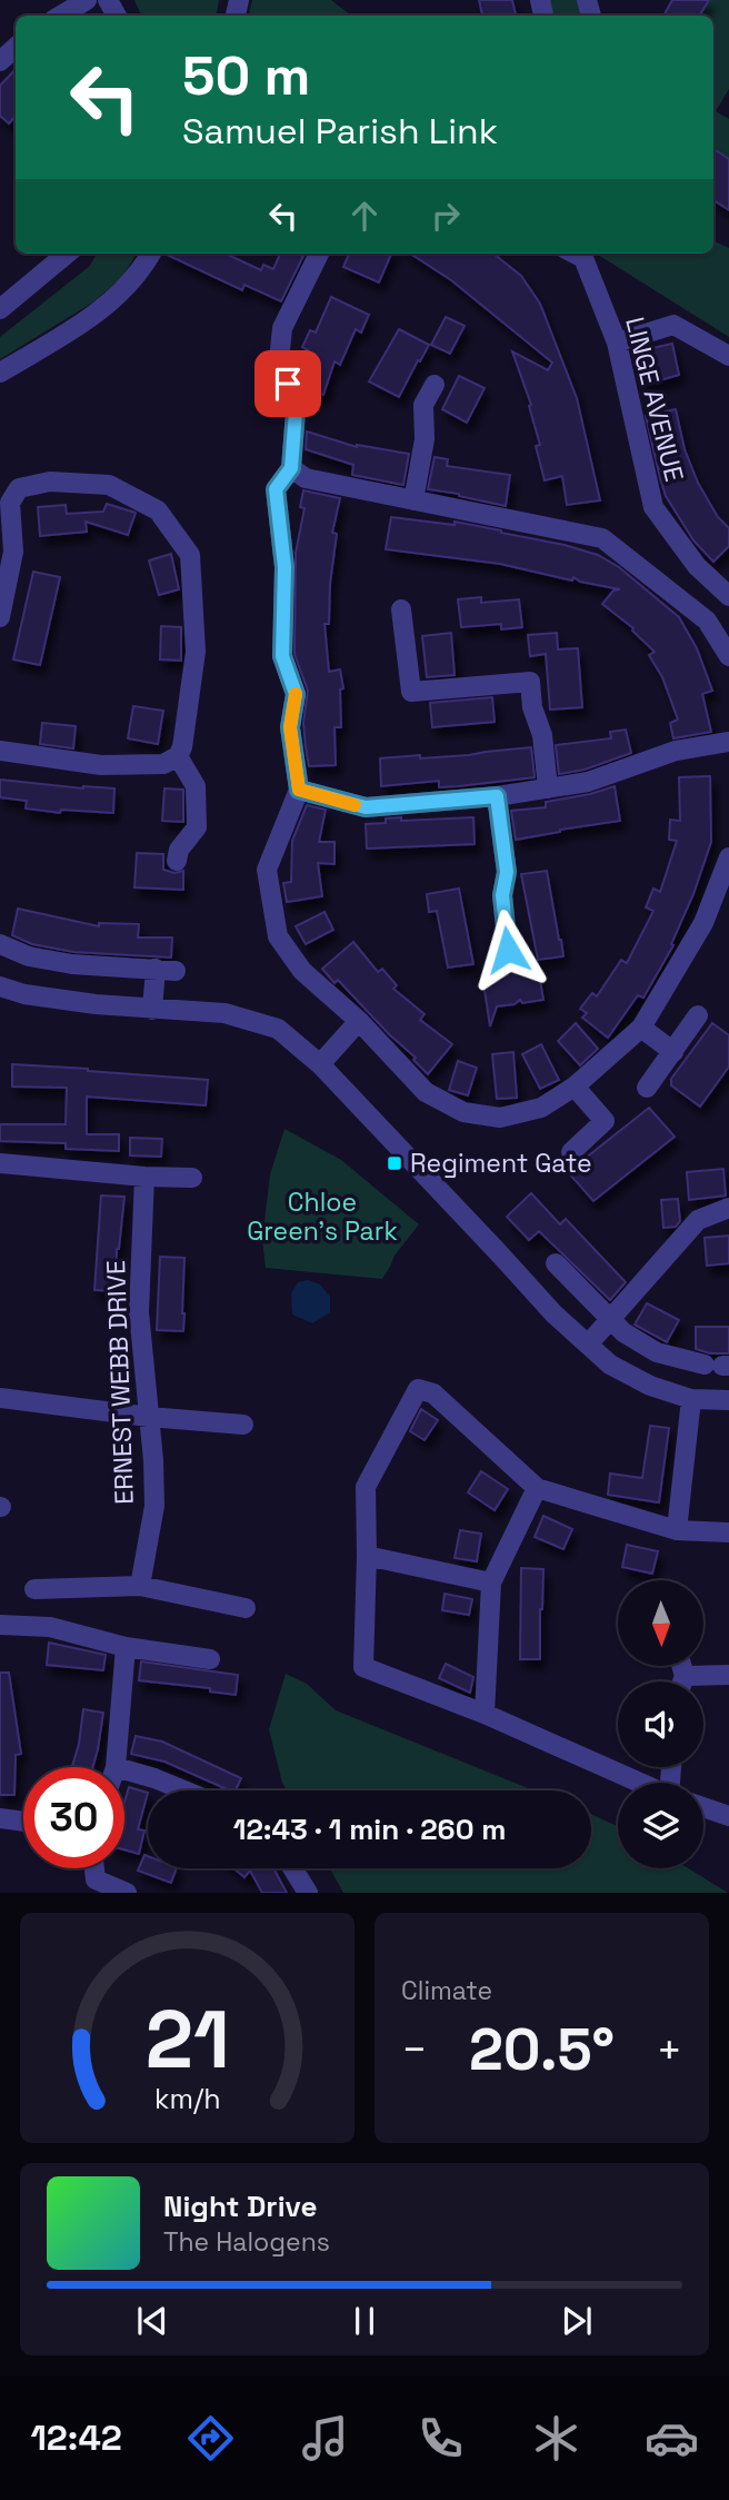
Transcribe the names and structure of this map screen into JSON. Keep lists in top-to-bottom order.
{
  "streets": {
    "street": ["LINGE AVENUE", "ERNEST WEBB DRIVE"]
  },
  "parks": ["Chloe Green's Park"],
  "places": {
    "transit": ["Regiment Gate"]
  },
  "north": "bottom",
  "page": {
    "turn": ["50 m", "Samuel Parish Link"],
    "limit": "30",
    "trip": "12:43 · 1 min · 260 m",
    "tile": "Climate",
    "heat": ["−", "20.5°", "+"],
    "song": ["Night Drive", "The Halogens"],
    "tabs": "12:42",
    "gauge": ["21", "km/h"]
  }
}
